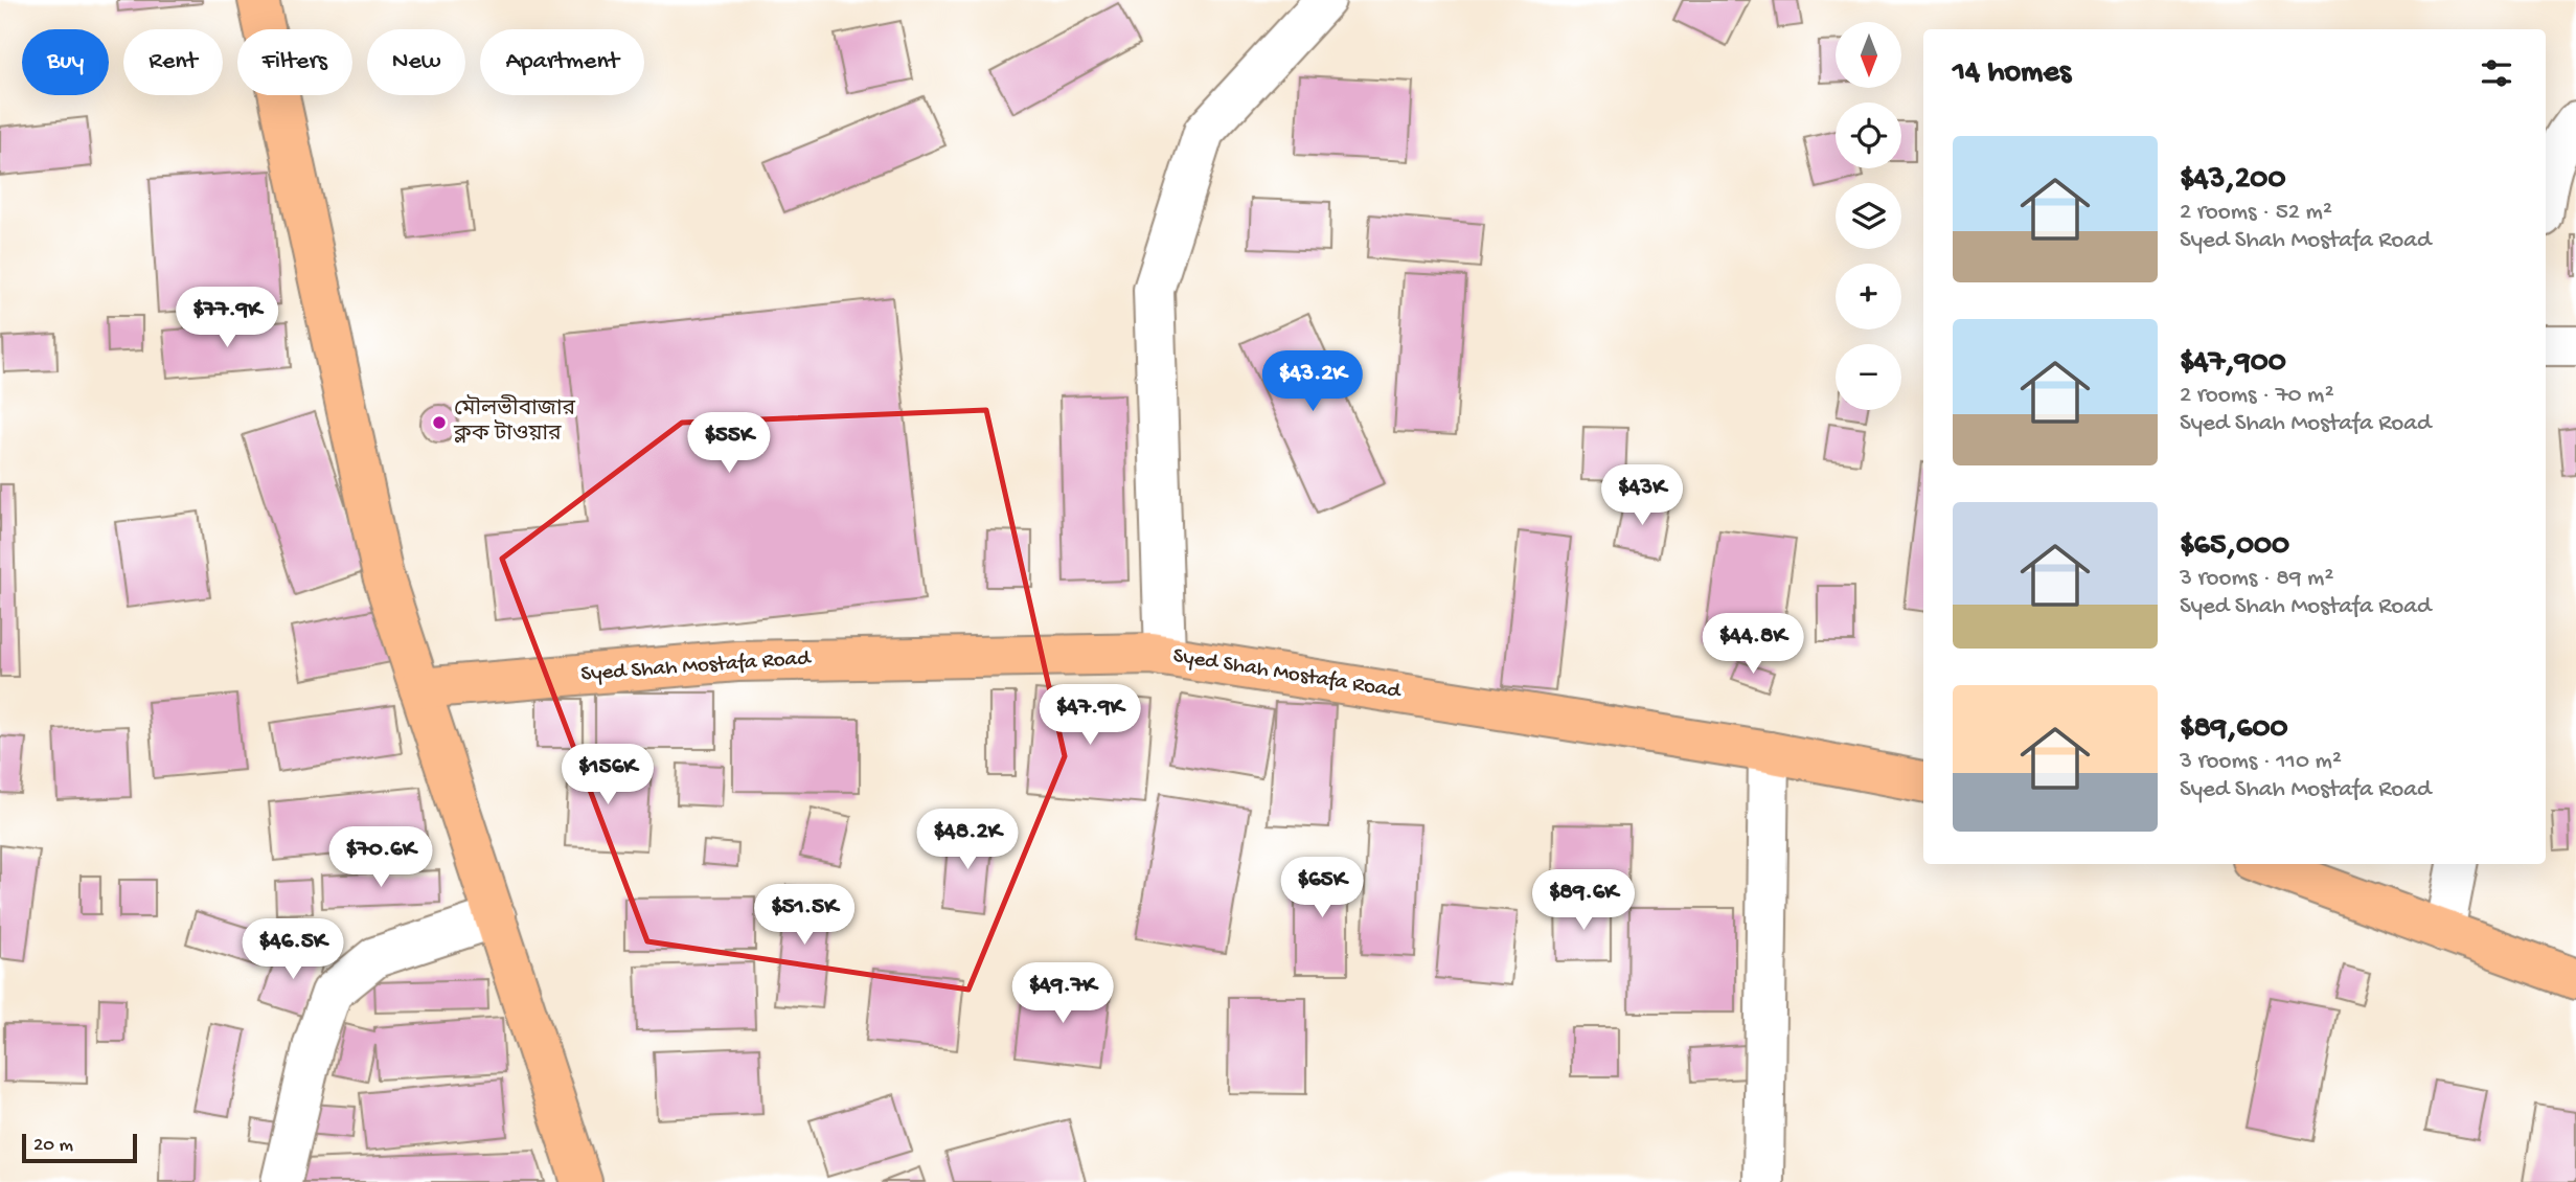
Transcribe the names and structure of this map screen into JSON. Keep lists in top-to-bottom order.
{
  "streets": {
    "highway": ["Syed Shah Mostafa Road"]
  },
  "places": ["মৌলভীবাজার ক্লক টাওয়ার"],
  "scale_bar": "20 m",
  "north": "bottom",
  "page": {
    "map_buttons": ["+", "−"],
    "chip": [
      "Buy",
      "Rent",
      "Filters",
      "New",
      "Apartment"
    ],
    "heading": "14 homes",
    "list": [
      {
        "name": "$43,200",
        "note": "2 rooms · 52 m² · Syed Shah Mostafa Road"
      },
      {
        "name": "$47,900",
        "note": "2 rooms · 70 m² · Syed Shah Mostafa Road"
      },
      {
        "name": "$65,000",
        "note": "3 rooms · 89 m² · Syed Shah Mostafa Road"
      },
      {
        "name": "$89,600",
        "note": "3 rooms · 110 m² · Syed Shah Mostafa Road"
      }
    ],
    "price": [
      "$77.9K",
      "$43.2K",
      "$55K",
      "$43K",
      "$44.8K",
      "$47.9K",
      "$156K",
      "$48.2K",
      "$70.6K",
      "$65K",
      "$89.6K",
      "$51.5K",
      "$46.5K",
      "$49.7K"
    ],
    "scale": "20 m"
  }
}
